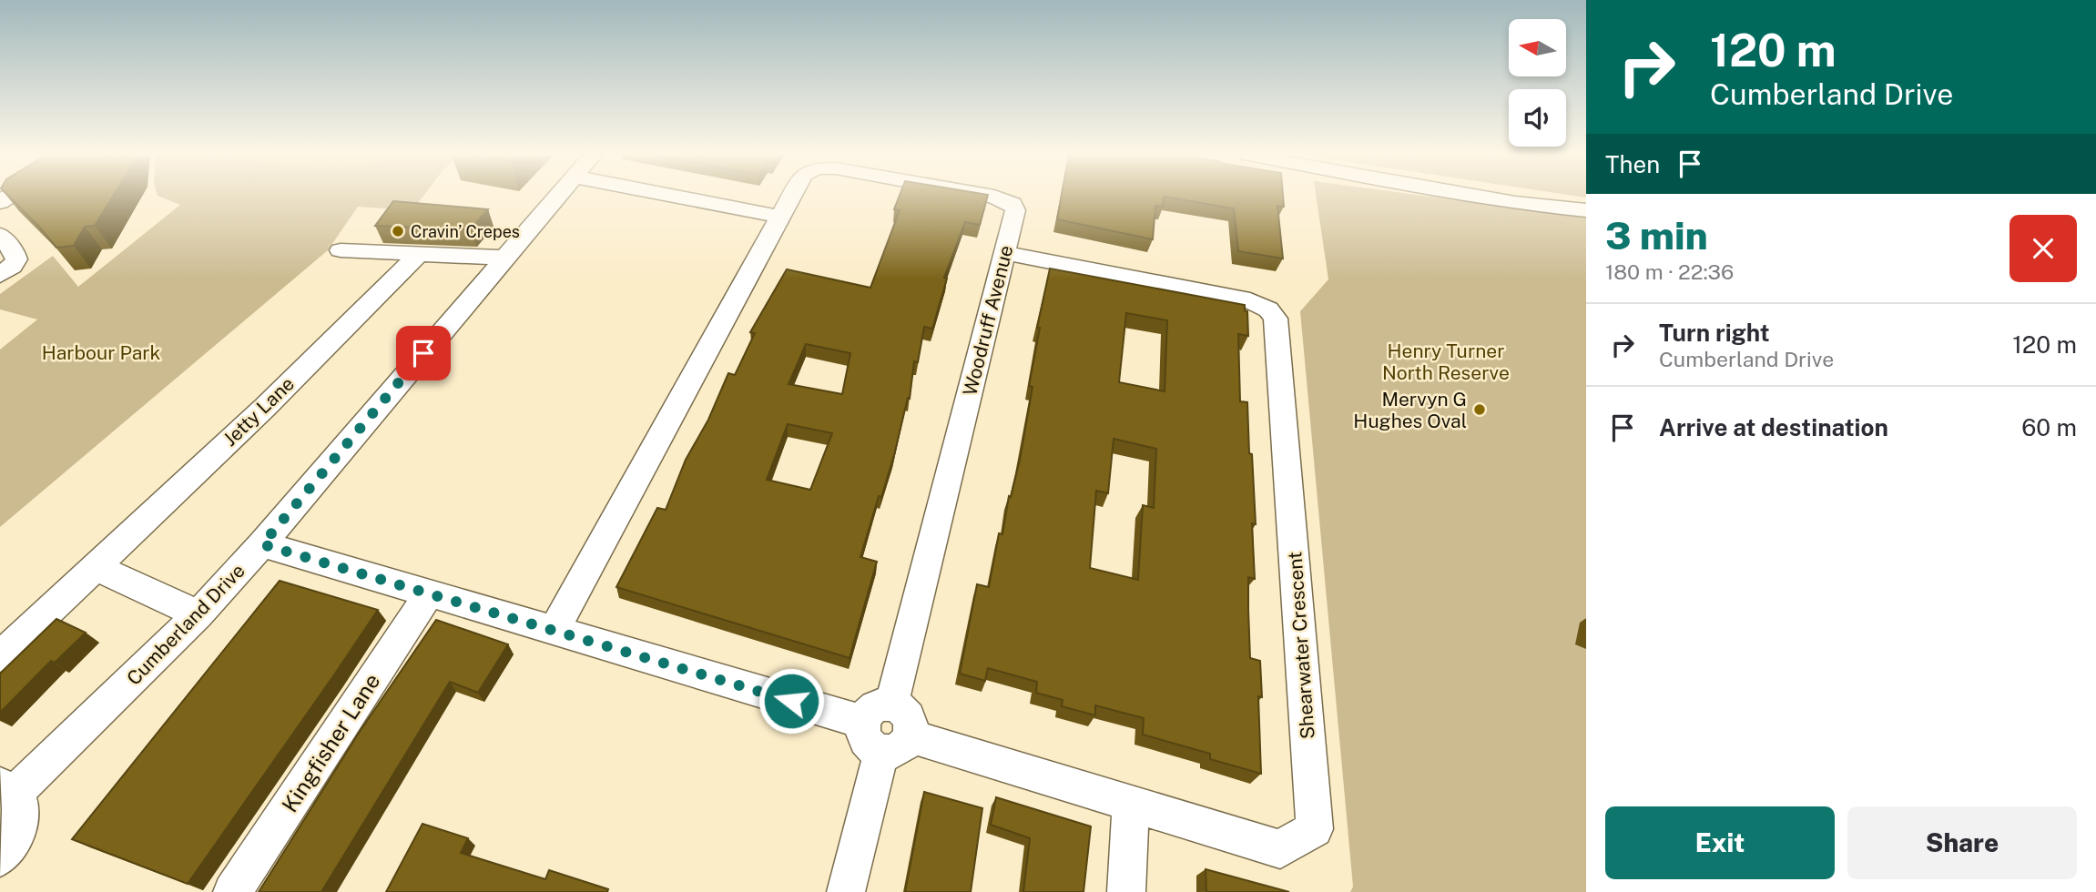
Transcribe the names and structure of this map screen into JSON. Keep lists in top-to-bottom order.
{
  "streets": {
    "street": [
      "Woodruff Avenue",
      "Jetty Lane",
      "Cumberland Drive",
      "Shearwater Crescent",
      "Kingfisher Lane"
    ]
  },
  "crossings": [
    ["Woodruff Avenue", "Shearwater Crescent"],
    ["Cumberland Drive", "Shearwater Crescent"],
    ["Shearwater Crescent", "Kingfisher Lane"]
  ],
  "parks": ["Henry Turner North Reserve", "Harbour Park"],
  "places": ["Cravin’ Crepes", "Mervyn G Hughes Oval"],
  "north": "left",
  "page": {
    "turn": ["120 m", "Cumberland Drive"],
    "then": "Then",
    "heading": ["3 min", "180 m · 22:36"],
    "list": [
      {
        "name": "Turn right",
        "note": "Cumberland Drive",
        "value": "120 m"
      },
      {
        "name": "Arrive at destination",
        "value": "60 m"
      }
    ],
    "buttons": ["Exit", "Share"]
  }
}
